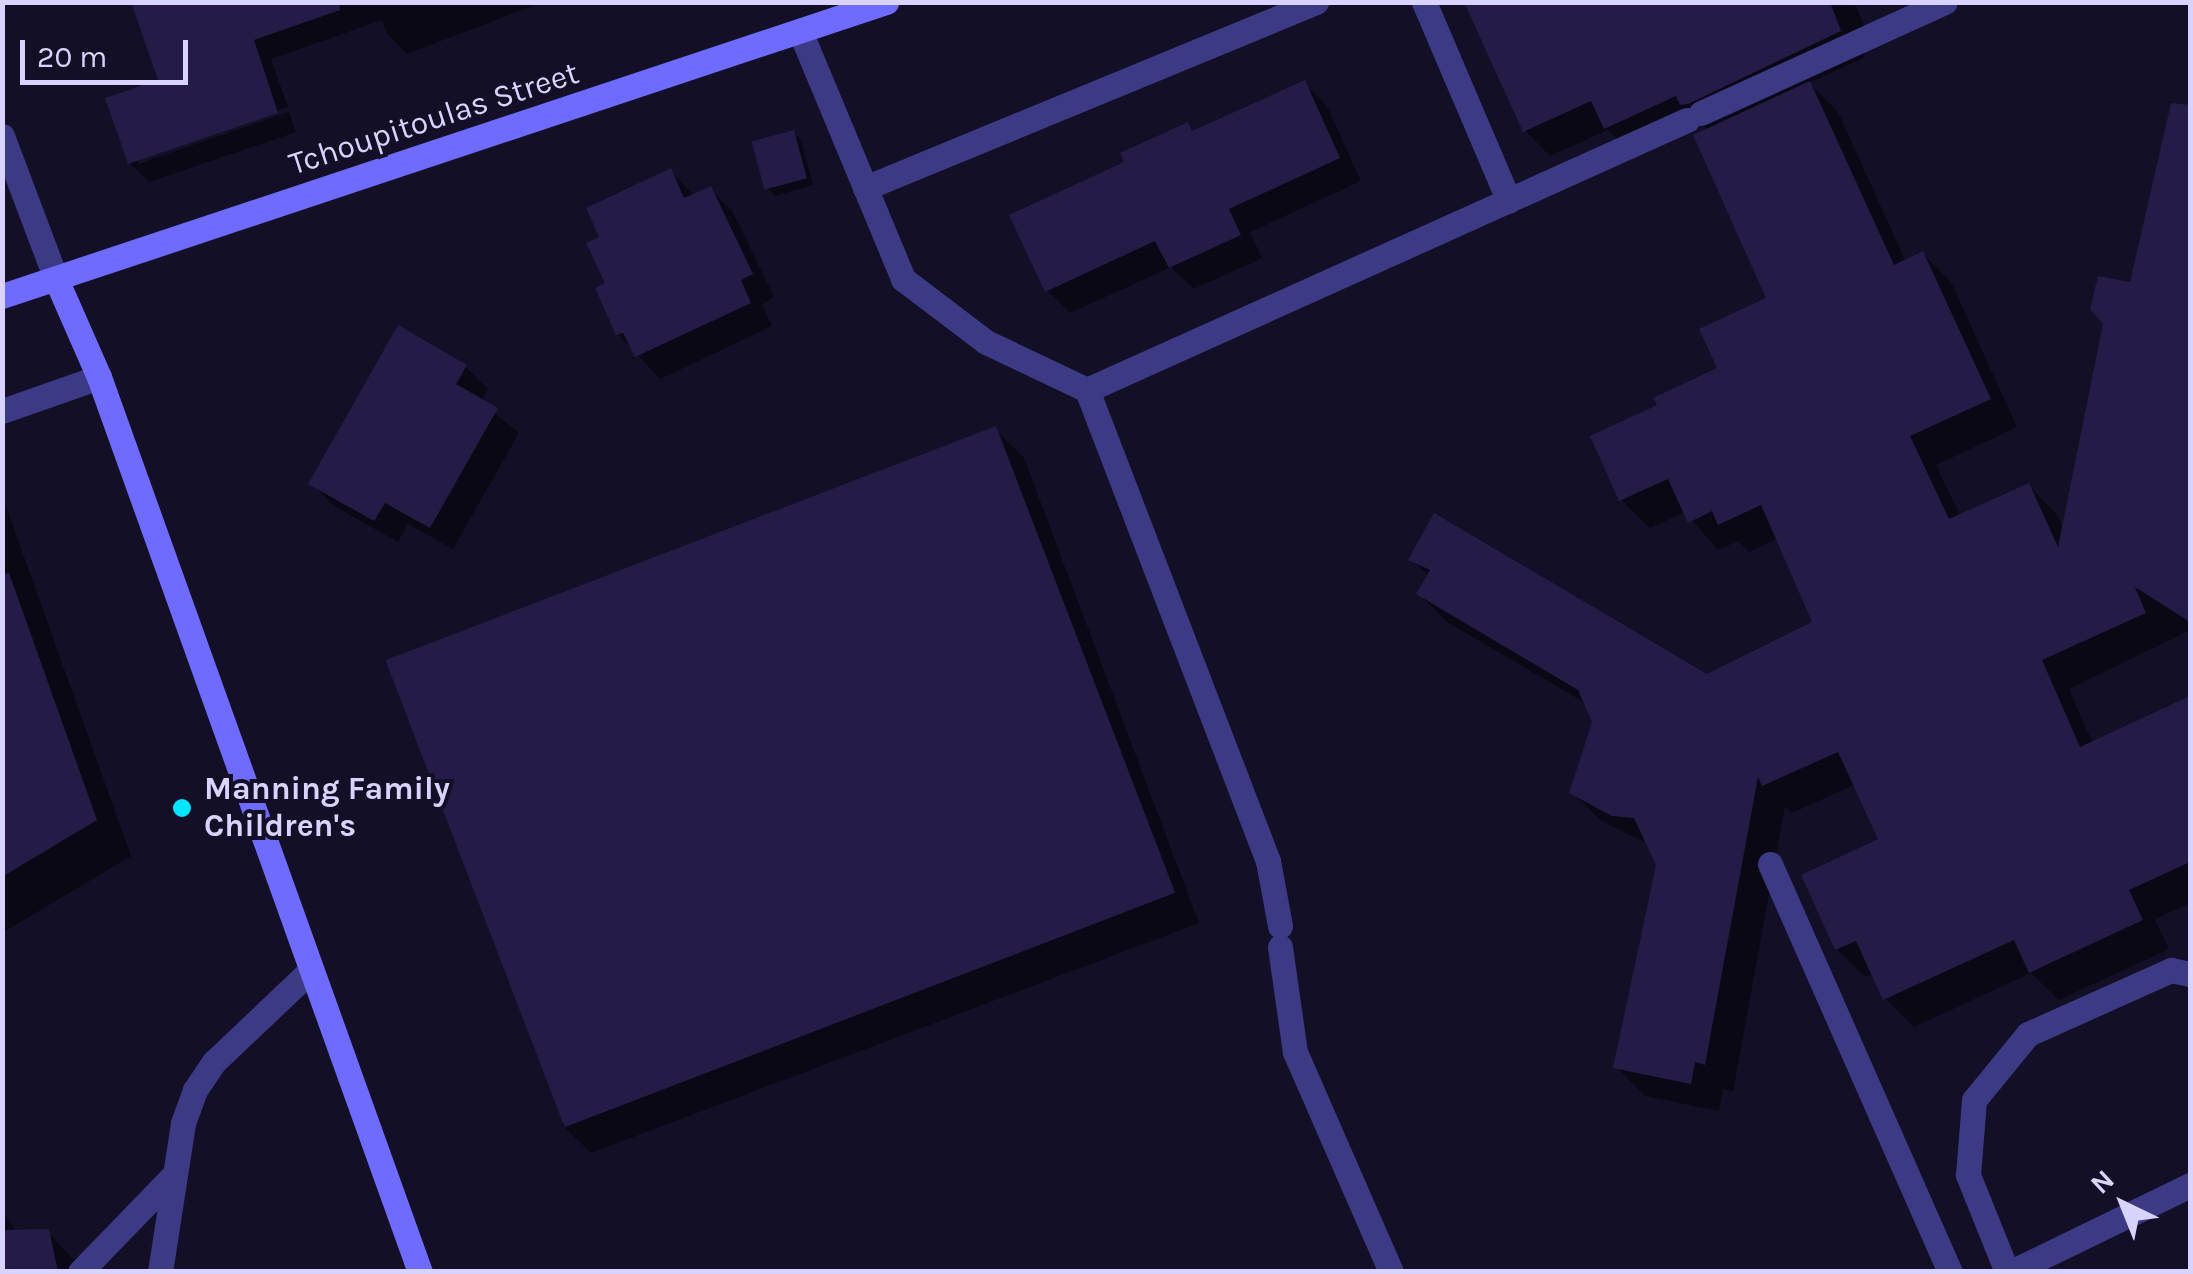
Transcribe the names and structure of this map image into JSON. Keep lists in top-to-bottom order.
{
  "streets": {
    "street": ["Tchoupitoulas Street"]
  },
  "places": ["Manning Family Children's"],
  "scale_bar": "20 m",
  "north": "top left"
}
